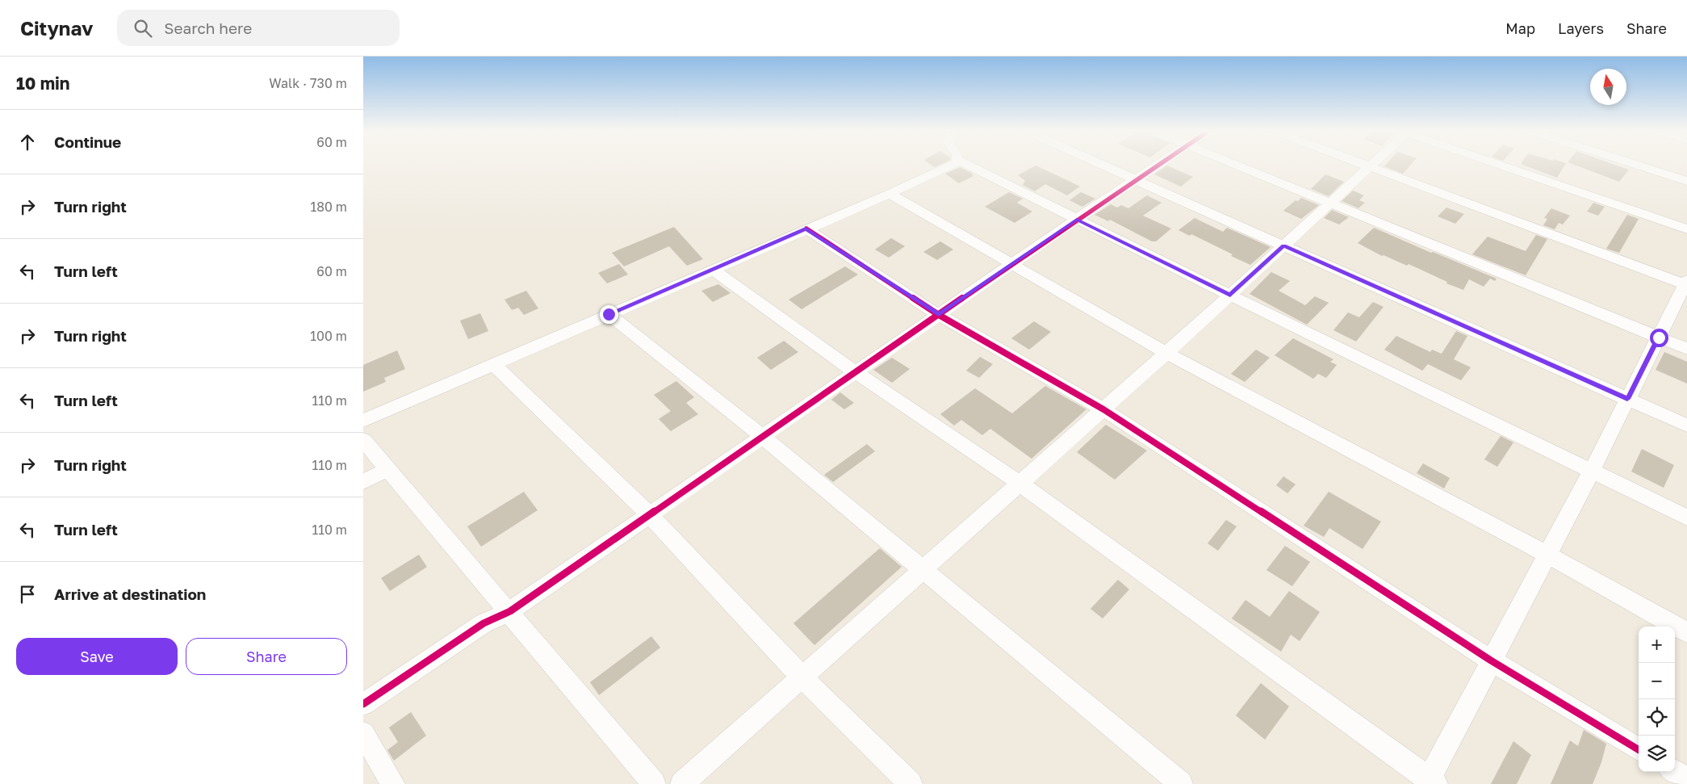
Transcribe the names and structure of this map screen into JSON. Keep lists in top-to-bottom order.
{
  "north": "top",
  "page": {
    "header": "Citynav",
    "search": "Search here",
    "nav": ["Map", "Layers", "Share"],
    "heading": ["10 min", "Walk · 730 m"],
    "list": [
      ["Continue", "60 m"],
      ["Turn right", "180 m"],
      ["Turn left", "60 m"],
      ["Turn right", "100 m"],
      ["Turn left", "110 m"],
      ["Turn right", "110 m"],
      ["Turn left", "110 m"],
      "Arrive at destination"
    ],
    "buttons": ["Save", "Share"],
    "map_buttons": ["+", "−"]
  }
}
